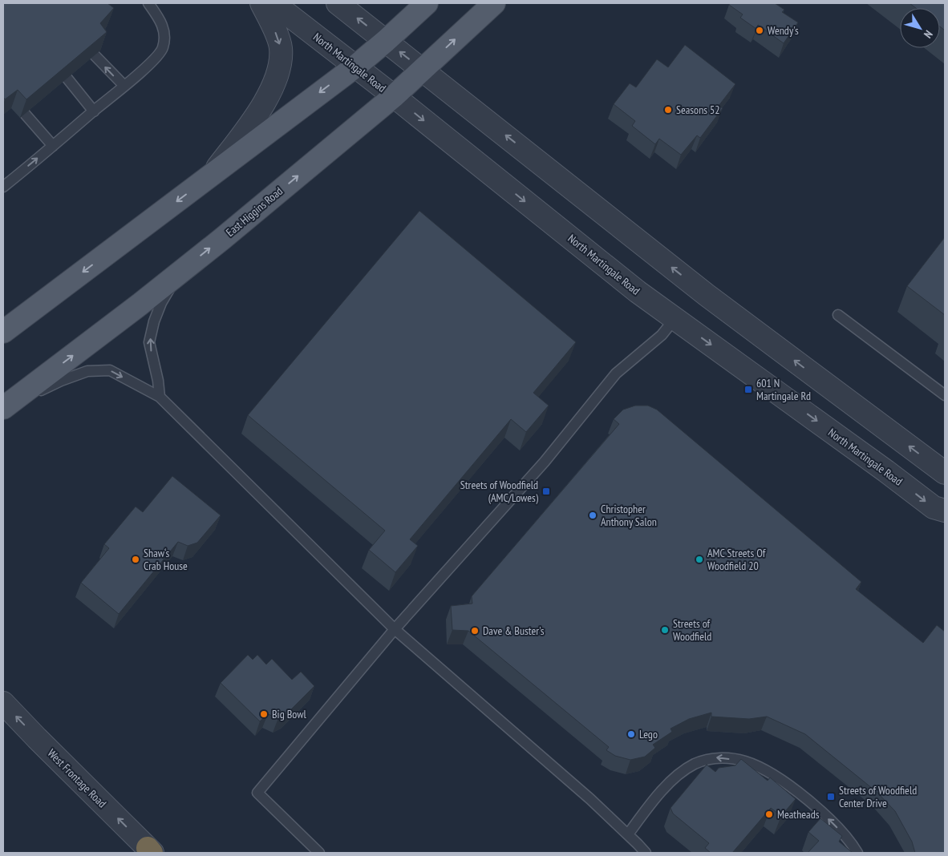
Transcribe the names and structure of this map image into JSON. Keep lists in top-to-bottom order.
{
  "streets": {
    "main road": ["East Higgins Road"],
    "street": ["North Martingale Road", "West Frontage Road"]
  },
  "crossings": [
    ["North Martingale Road", "East Higgins Road"]
  ],
  "one_way": ["West Frontage Road"],
  "places": {
    "other": [
      "Wendy's",
      "Seasons 52",
      "Christopher Anthony Salon",
      "Shaw‘s Crab House",
      "AMC Streets Of Woodfield 20",
      "Streets of Woodfield",
      "Dave & Buster's",
      "Big Bowl",
      "Lego",
      "Meatheads"
    ],
    "transit": ["601 N Martingale Rd", "Streets of Woodfield (AMC/Lowes)", "Streets of Woodfield Center Drive"]
  },
  "north": "bottom right"
}
